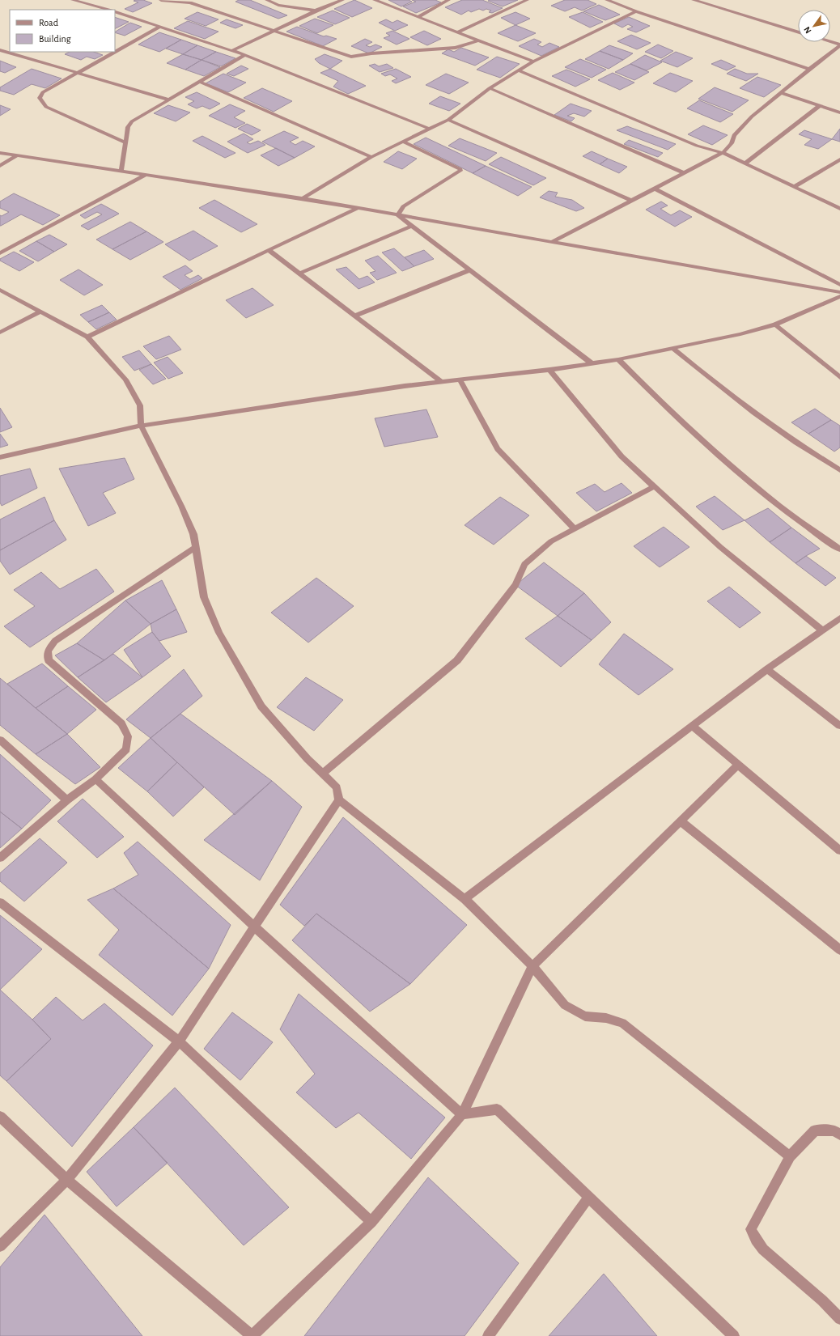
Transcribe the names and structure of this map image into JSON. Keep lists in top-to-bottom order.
{
  "legend": ["Road", "Building"],
  "north": "bottom left"
}
